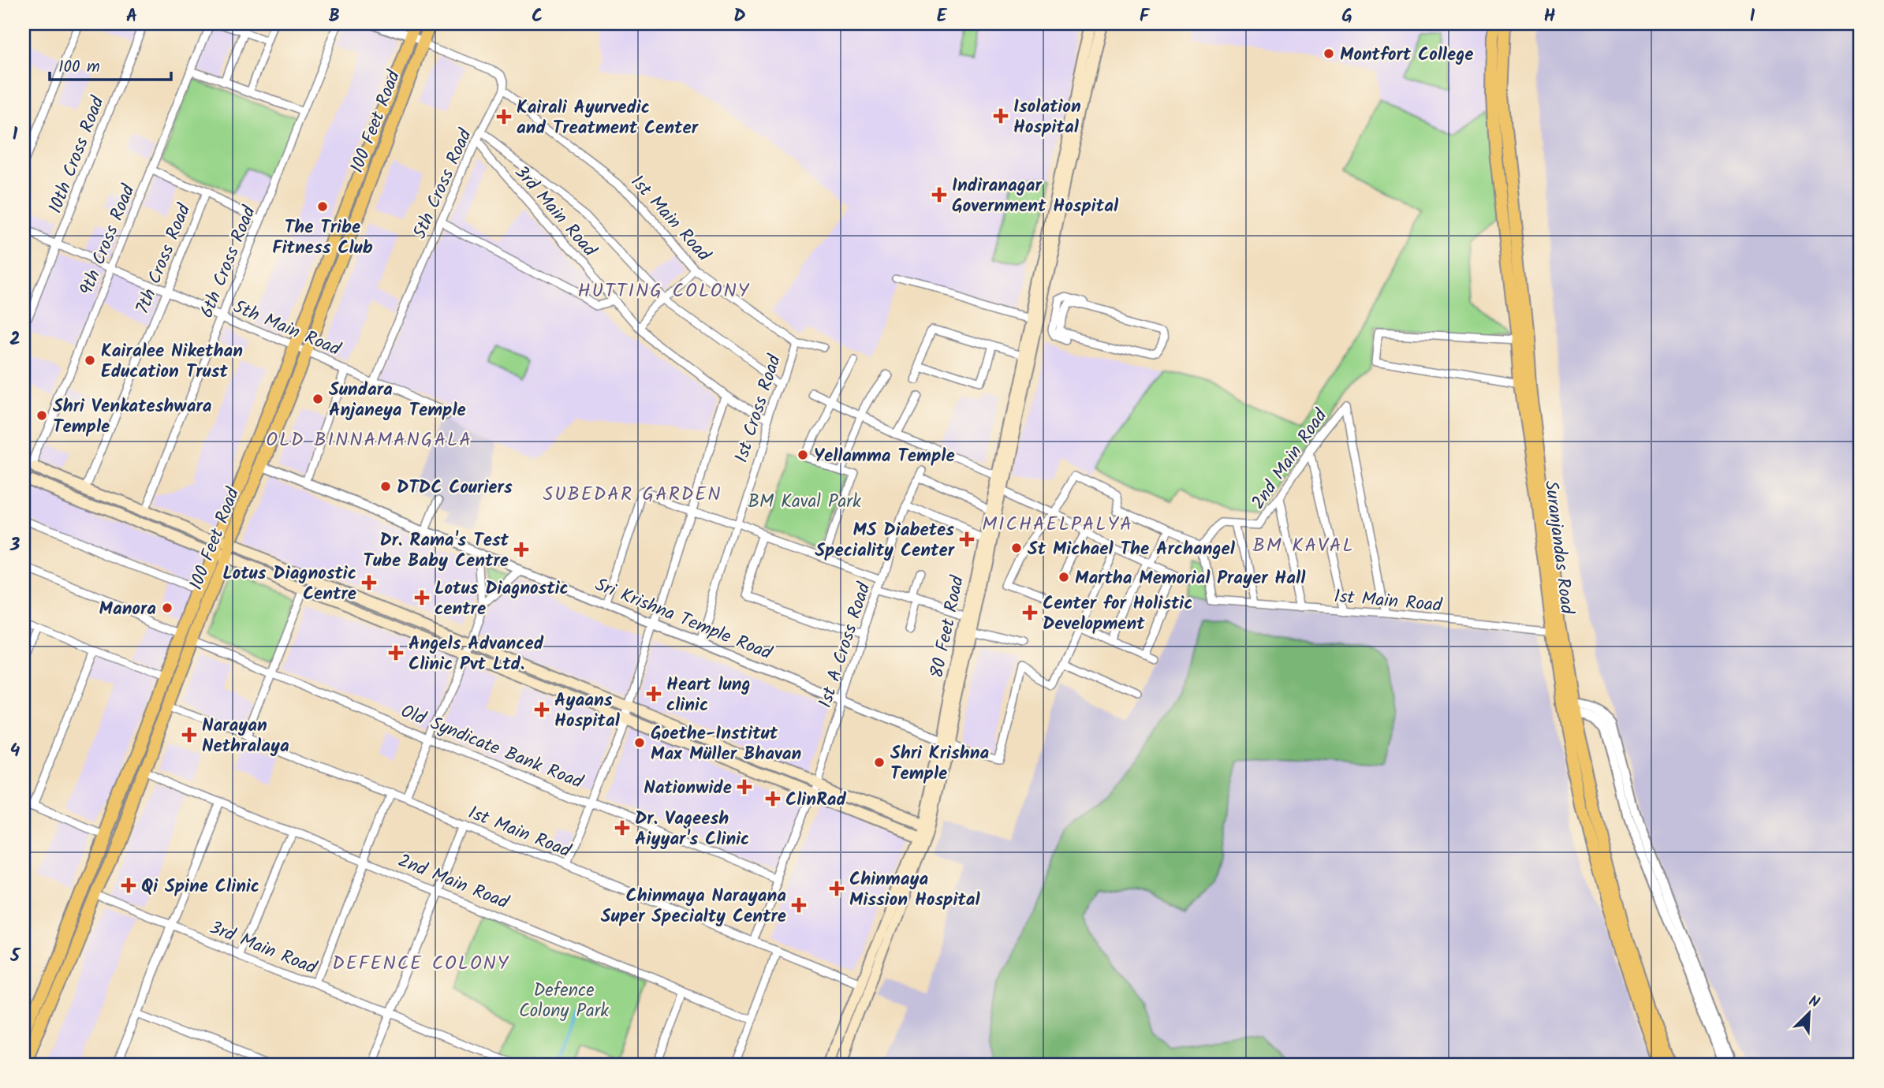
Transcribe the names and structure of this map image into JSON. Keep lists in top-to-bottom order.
{
  "streets": {
    "main road": ["100 Feet Road", "Suranjandas Road", "80 Feet Road"],
    "street": [
      "10th Cross Road",
      "5th Cross Road",
      "3rd Main Road",
      "1st Main Road",
      "9th Cross Road",
      "7th Cross Road",
      "6th Cross Road",
      "5th Main Road",
      "1st Cross Road",
      "2nd Main Road",
      "Sri Krishna Temple Road",
      "1st A Cross Road",
      "Old Syndicate Bank Road"
    ]
  },
  "crossings": [
    ["100 Feet Road", "3rd Main Road"],
    ["100 Feet Road", "1st Main Road"],
    ["100 Feet Road", "5th Main Road"],
    ["100 Feet Road", "2nd Main Road"],
    ["100 Feet Road", "Sri Krishna Temple Road"],
    ["100 Feet Road", "Old Syndicate Bank Road"],
    ["10th Cross Road", "5th Main Road"],
    ["5th Cross Road", "3rd Main Road"],
    ["5th Cross Road", "1st Main Road"],
    ["5th Cross Road", "5th Main Road"],
    ["3rd Main Road", "1st Cross Road"],
    ["1st Main Road", "1st Cross Road"],
    ["1st Main Road", "2nd Main Road"],
    ["1st Main Road", "Suranjandas Road"],
    ["1st Main Road", "80 Feet Road"],
    ["9th Cross Road", "5th Main Road"],
    ["7th Cross Road", "5th Main Road"],
    ["6th Cross Road", "5th Main Road"],
    ["1st Cross Road", "Sri Krishna Temple Road"],
    ["Sri Krishna Temple Road", "80 Feet Road"],
    ["Sri Krishna Temple Road", "1st A Cross Road"],
    ["80 Feet Road", "1st A Cross Road"]
  ],
  "districts": [
    "HUTTING COLONY",
    "OLD BINNAMANGALA",
    "SUBEDAR GARDEN",
    "MICHAELPALYA",
    "BM KAVAL",
    "DEFENCE COLONY"
  ],
  "parks": ["BM Kaval Park", "Defence Colony Park"],
  "places": {
    "other": [
      "Montfort College",
      "The Tribe Fitness Club",
      "Kairalee Nikethan Education Trust",
      "Sundara Anjaneya Temple",
      "Shri Venkateshwara Temple",
      "Yellamma Temple",
      "DTDC Couriers",
      "St Michael The Archangel",
      "Martha Memorial Prayer Hall",
      "Manora",
      "Goethe-Institut Max Müller Bhavan",
      "Shri Krishna Temple"
    ],
    "health": [
      "Isolation Hospital",
      "Kairali Ayurvedic and Treatment Center",
      "Indiranagar Government Hospital",
      "MS Diabetes Speciality Center",
      "Dr. Rama's Test Tube Baby Centre",
      "Lotus Diagnostic Centre",
      "Lotus Diagnostic centre",
      "Center for Holistic Development",
      "Angels Advanced Clinic Pvt Ltd.",
      "Heart lung clinic",
      "Ayaans Hospital",
      "Narayan Nethralaya",
      "Nationwide",
      "ClinRad",
      "Dr. Vageesh Aiyyar's Clinic",
      "Qi Spine Clinic",
      "Chinmaya Mission Hospital",
      "Chinmaya Narayana Super Specialty Centre"
    ]
  },
  "scale_bar": "100 m",
  "north": "top right",
  "grid": {
    "columns": [
      "A",
      "B",
      "C",
      "D",
      "E",
      "F",
      "G",
      "H",
      "I"
    ],
    "rows": [
      "1",
      "2",
      "3",
      "4",
      "5"
    ]
  }
}
